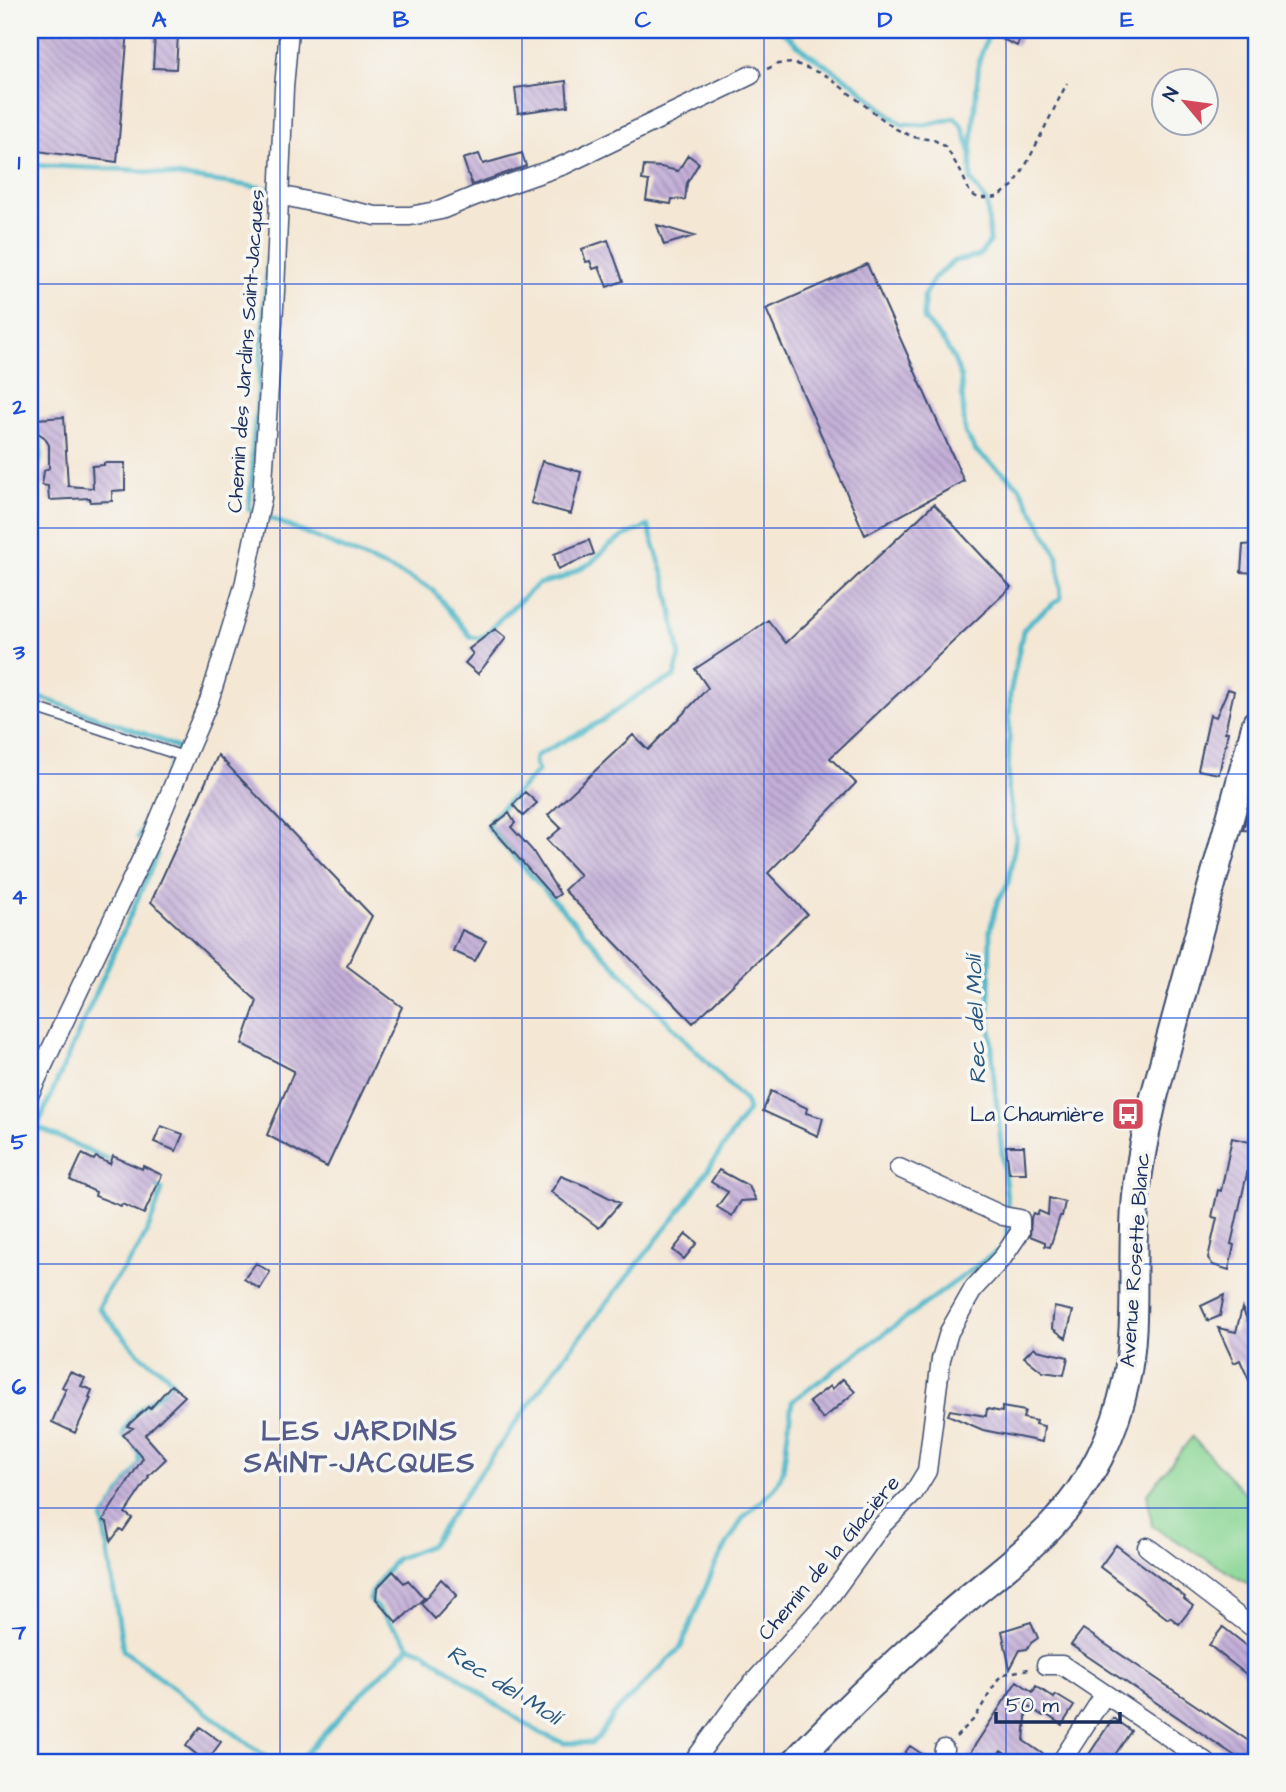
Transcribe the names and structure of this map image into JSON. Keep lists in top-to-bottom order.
{
  "streets": {
    "main road": ["Avenue Rosette Blanc"],
    "street": ["Chemin des Jardins Saint-Jacques", "Chemin de la Glacière"]
  },
  "districts": ["LES JARDINS SAINT-JACQUES"],
  "water": ["Rec del Molí"],
  "places": {
    "bus stop": ["La Chaumière"]
  },
  "scale_bar": "50 m",
  "north": "top left",
  "grid": {
    "columns": [
      "A",
      "B",
      "C",
      "D",
      "E"
    ],
    "rows": [
      "1",
      "2",
      "3",
      "4",
      "5",
      "6",
      "7"
    ]
  }
}
